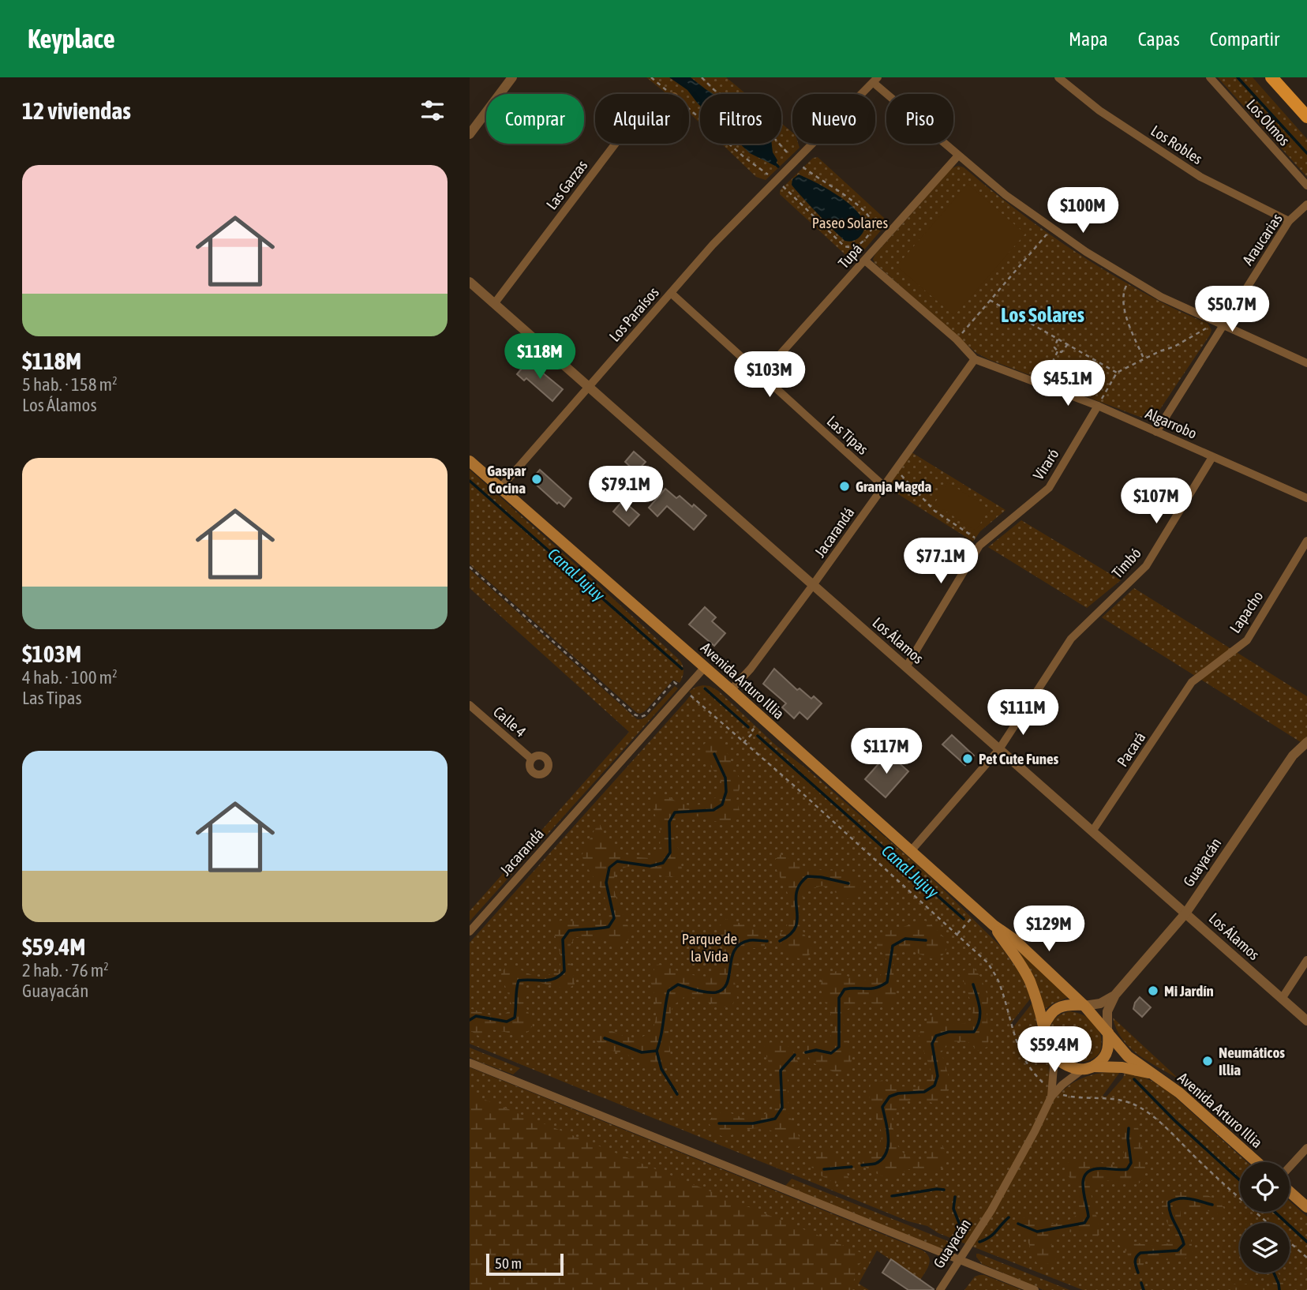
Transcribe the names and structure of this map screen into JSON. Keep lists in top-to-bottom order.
{
  "streets": {
    "main road": ["Avenida Arturo Illia"],
    "street": [
      "Los Olmos",
      "Los Robles",
      "Las Garzas",
      "Araucarias",
      "Tupá",
      "Los Paraísos",
      "Algarrobo",
      "Las Tipas",
      "Viraró",
      "Jacarandá",
      "Timbó",
      "Lapacho",
      "Los Álamos",
      "Calle 4",
      "Pacará",
      "Guayacán"
    ]
  },
  "crossings": [
    ["Los Robles", "Araucarias"],
    ["Las Garzas", "Los Álamos"],
    ["Araucarias", "Algarrobo"],
    ["Tupá", "Algarrobo"],
    ["Tupá", "Las Tipas"],
    ["Los Paraísos", "Las Tipas"],
    ["Los Paraísos", "Los Álamos"],
    ["Los Paraísos", "Avenida Arturo Illia"],
    ["Algarrobo", "Viraró"],
    ["Algarrobo", "Jacarandá"],
    ["Algarrobo", "Timbó"],
    ["Las Tipas", "Jacarandá"],
    ["Jacarandá", "Los Álamos"],
    ["Jacarandá", "Avenida Arturo Illia"],
    ["Timbó", "Los Álamos"],
    ["Timbó", "Avenida Arturo Illia"],
    ["Lapacho", "Pacará"],
    ["Los Álamos", "Pacará"],
    ["Los Álamos", "Guayacán"],
    ["Avenida Arturo Illia", "Guayacán"]
  ],
  "districts": ["Los Solares"],
  "water": ["Canal Jujuy"],
  "parks": ["Paseo Solares", "Parque de la Vida"],
  "places": [
    "Gaspar Cocina",
    "Granja Magda",
    "Pet Cute Funes",
    "Mi Jardín",
    "Neumáticos Illia"
  ],
  "scale_bar": "50 m",
  "page": {
    "header": "Keyplace",
    "nav": ["Mapa", "Capas", "Compartir"],
    "heading": "12 viviendas",
    "chip": [
      "Comprar",
      "Alquilar",
      "Filtros",
      "Nuevo",
      "Piso"
    ],
    "list": [
      {
        "name": "$118M",
        "note": "5 hab. · 158 m² · Los Álamos"
      },
      {
        "name": "$103M",
        "note": "4 hab. · 100 m² · Las Tipas"
      },
      {
        "name": "$59.4M",
        "note": "2 hab. · 76 m² · Guayacán"
      }
    ],
    "price": [
      "$100M",
      "$50.7M",
      "$118M",
      "$103M",
      "$45.1M",
      "$79.1M",
      "$107M",
      "$77.1M",
      "$111M",
      "$117M",
      "$129M",
      "$59.4M"
    ],
    "scale": "50 m"
  }
}
